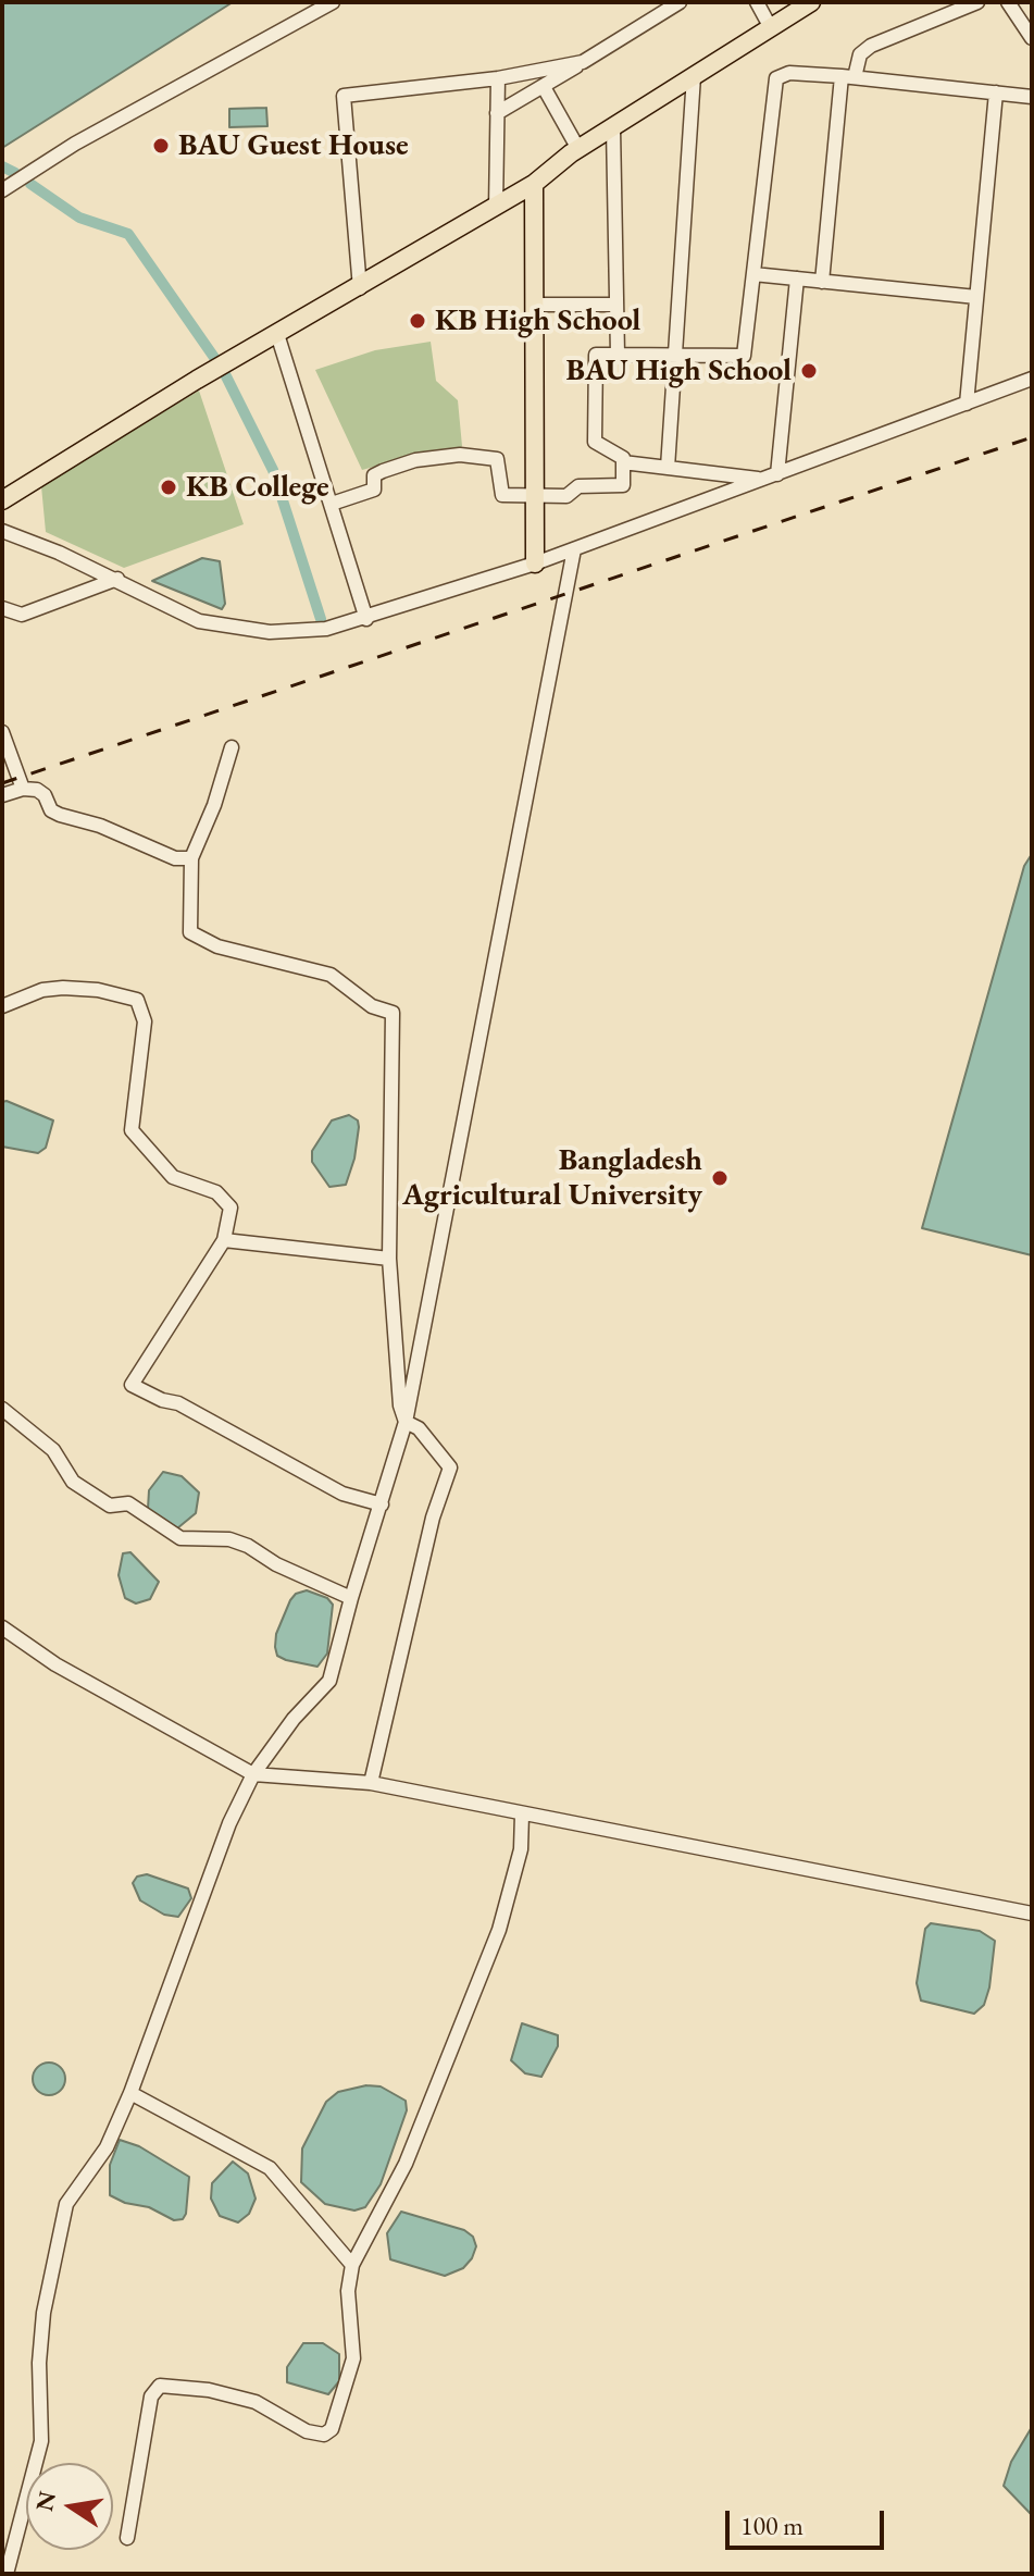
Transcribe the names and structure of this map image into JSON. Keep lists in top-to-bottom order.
{
  "places": [
    "BAU Guest House",
    "KB High School",
    "BAU High School",
    "KB College",
    "Bangladesh Agricultural University"
  ],
  "scale_bar": "100 m",
  "north": "left"
}
